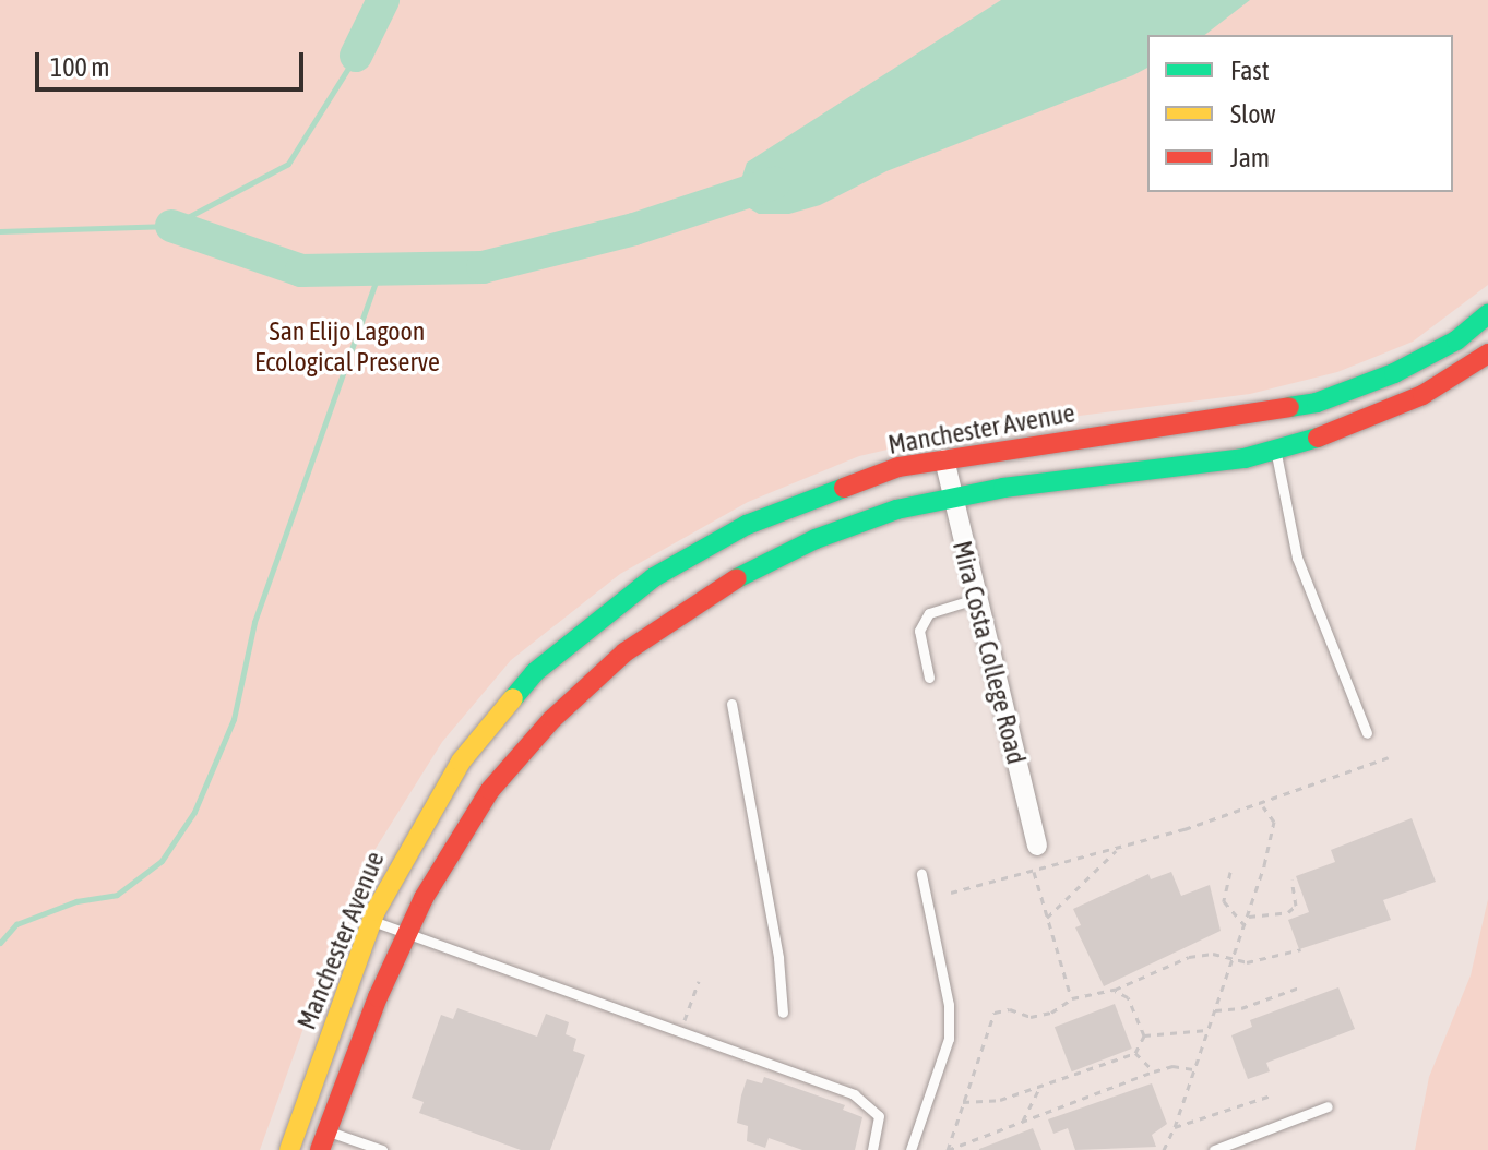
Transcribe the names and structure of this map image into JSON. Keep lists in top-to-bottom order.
{
  "streets": {
    "main road": ["Manchester Avenue"],
    "street": ["Mira Costa College Road"]
  },
  "crossings": [
    ["Manchester Avenue", "Mira Costa College Road"]
  ],
  "parks": ["San Elijo Lagoon Ecological Preserve"],
  "legend": ["Fast", "Slow", "Jam"],
  "scale_bar": "100 m"
}
